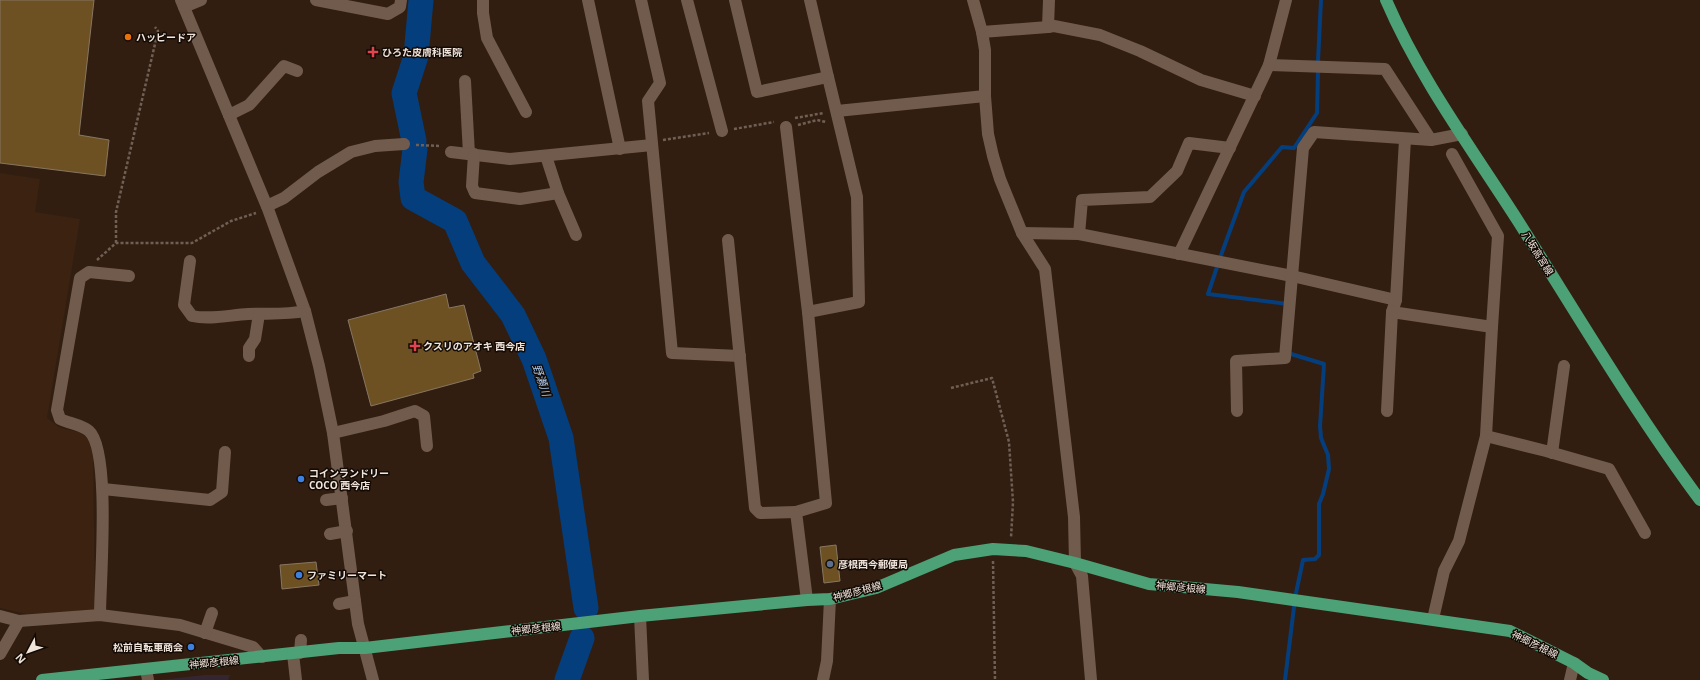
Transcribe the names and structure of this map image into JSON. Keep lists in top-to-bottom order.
{
  "streets": {
    "main road": ["八坂高宮線", "神郷彦根線"]
  },
  "water": ["野瀬川"],
  "places": {
    "other": [
      "ハッピードア",
      "コインランドリー COCO 西今店",
      "彦根西今郵便局",
      "ファミリーマート",
      "松前自転車商会"
    ],
    "health": ["ひろた皮膚科医院", "クスリのアオキ 西今店"]
  },
  "north": "bottom left"
}
